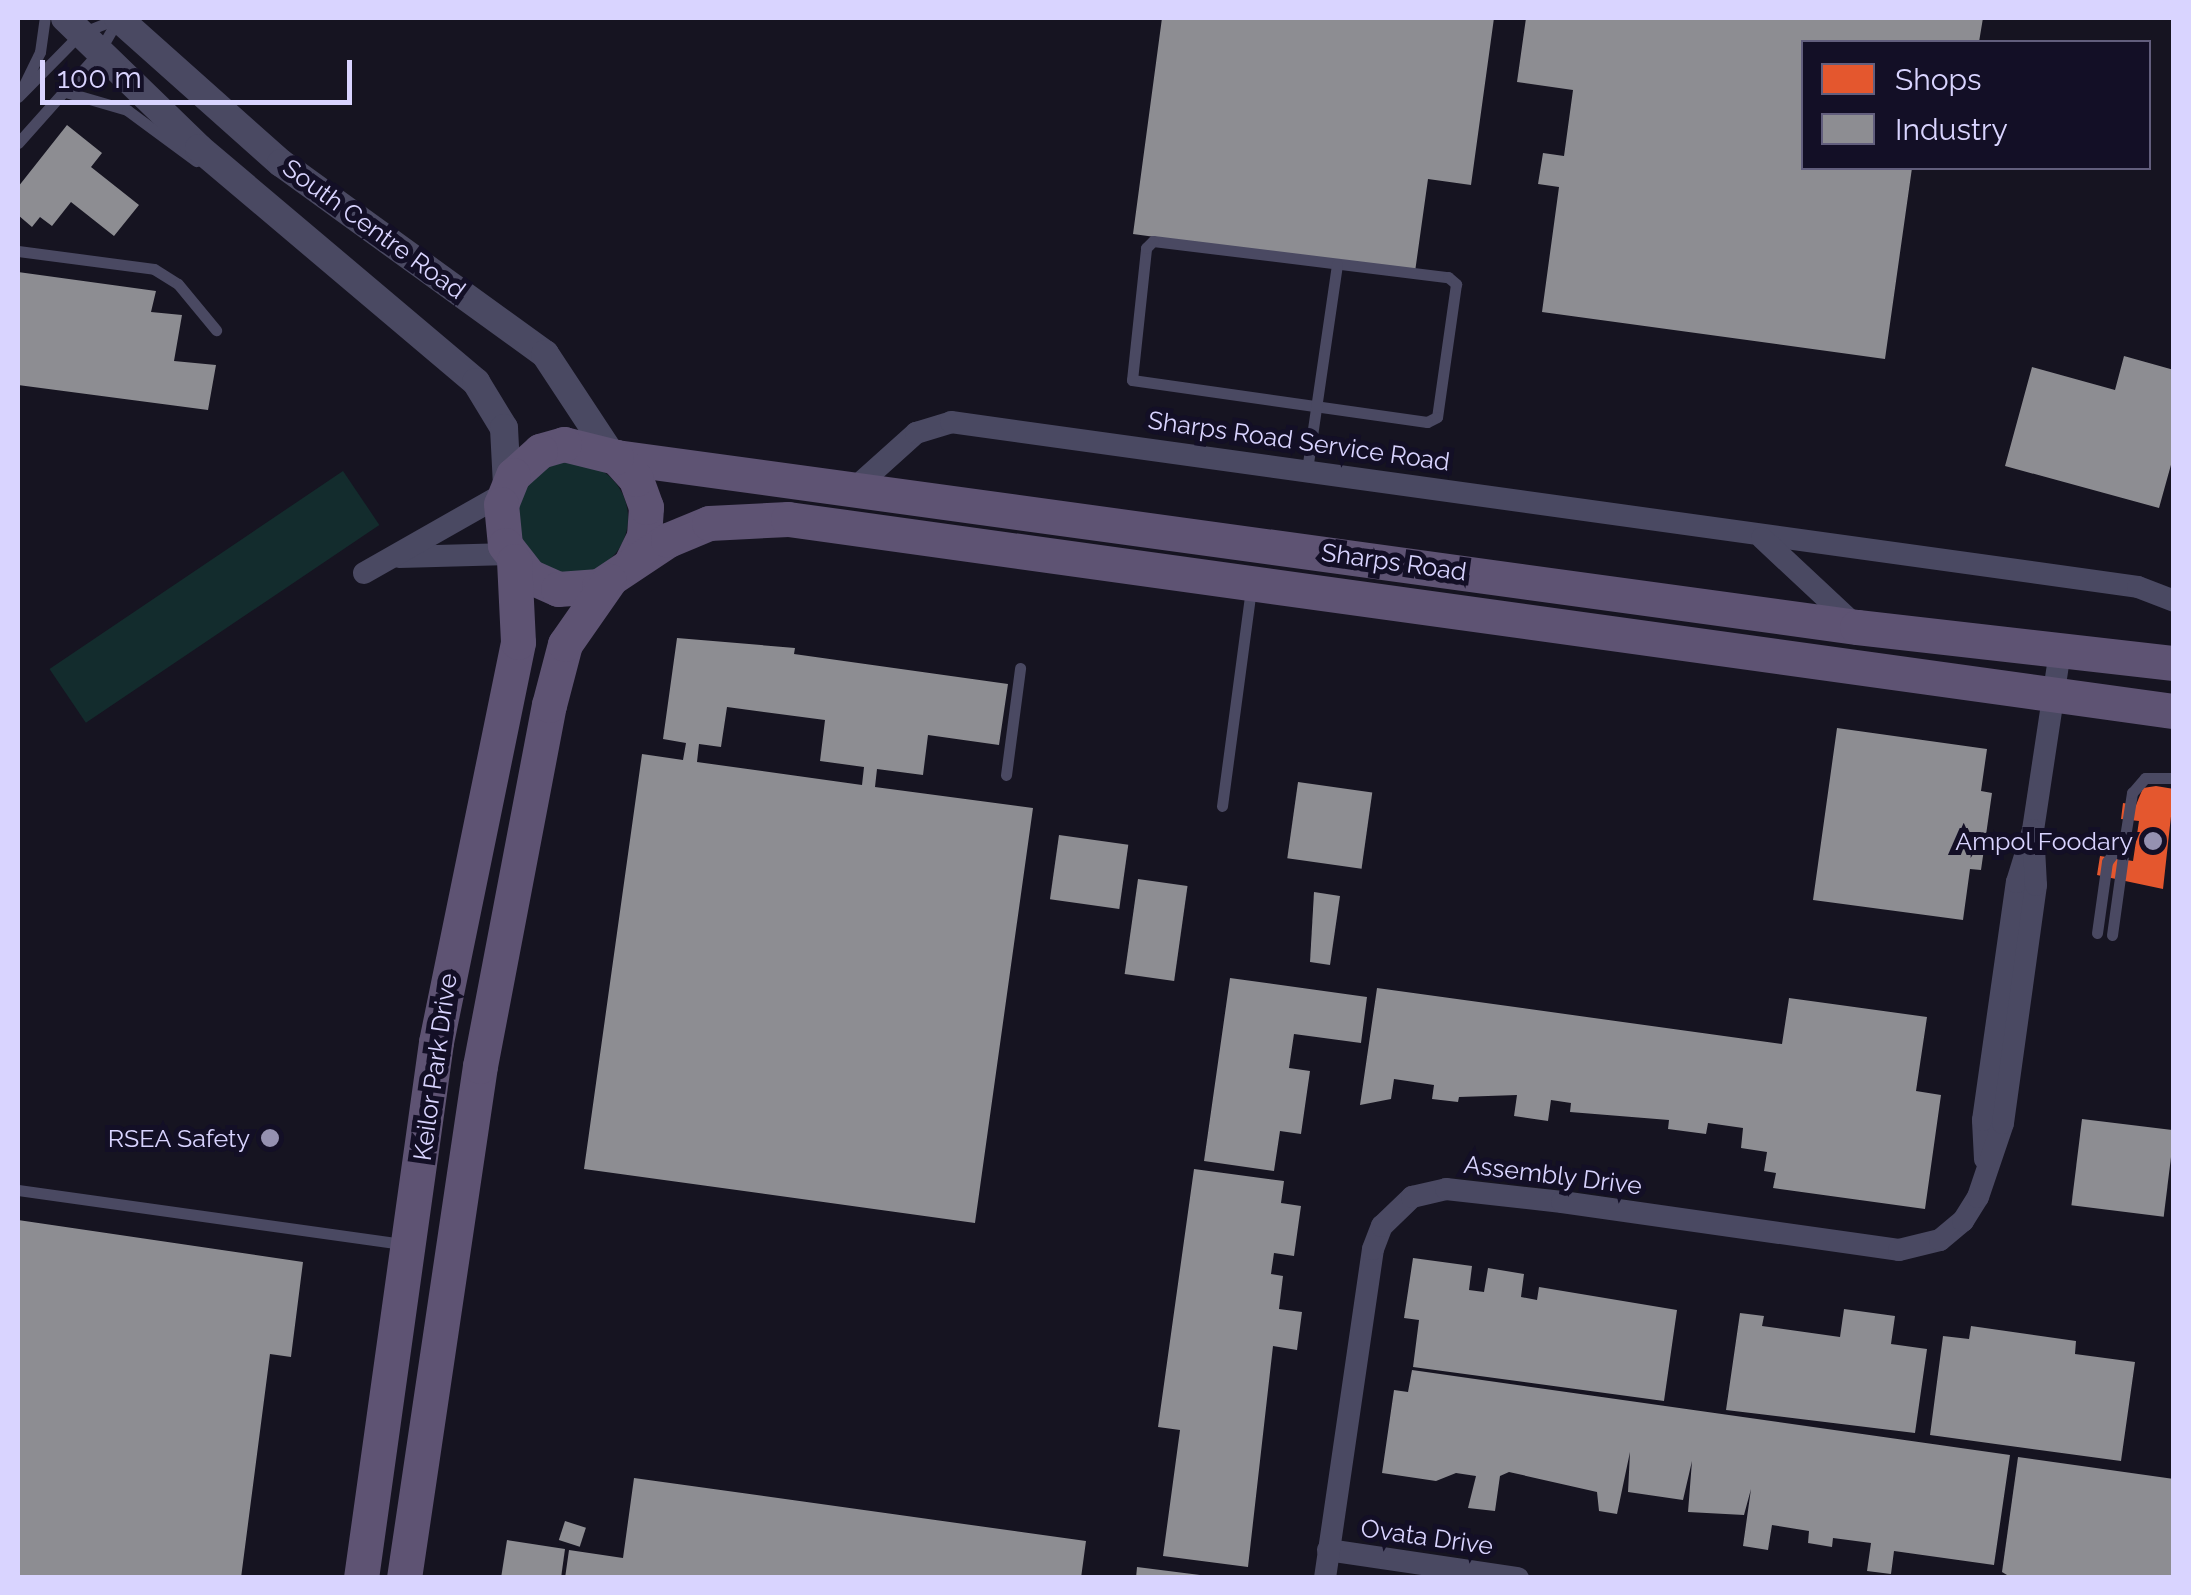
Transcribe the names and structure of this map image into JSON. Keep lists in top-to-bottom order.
{
  "streets": {
    "main road": ["Sharps Road", "Keilor Park Drive"],
    "street": [
      "South Centre Road",
      "Sharps Road Service Road",
      "Assembly Drive",
      "Ovata Drive"
    ]
  },
  "crossings": [
    ["South Centre Road", "Sharps Road"],
    ["South Centre Road", "Keilor Park Drive"],
    ["Sharps Road Service Road", "Sharps Road"],
    ["Sharps Road", "Keilor Park Drive"],
    ["Sharps Road", "Assembly Drive"],
    ["Assembly Drive", "Ovata Drive"]
  ],
  "places": ["Ampol Foodary", "RSEA Safety"],
  "legend": ["Shops", "Industry"],
  "scale_bar": "100 m"
}
